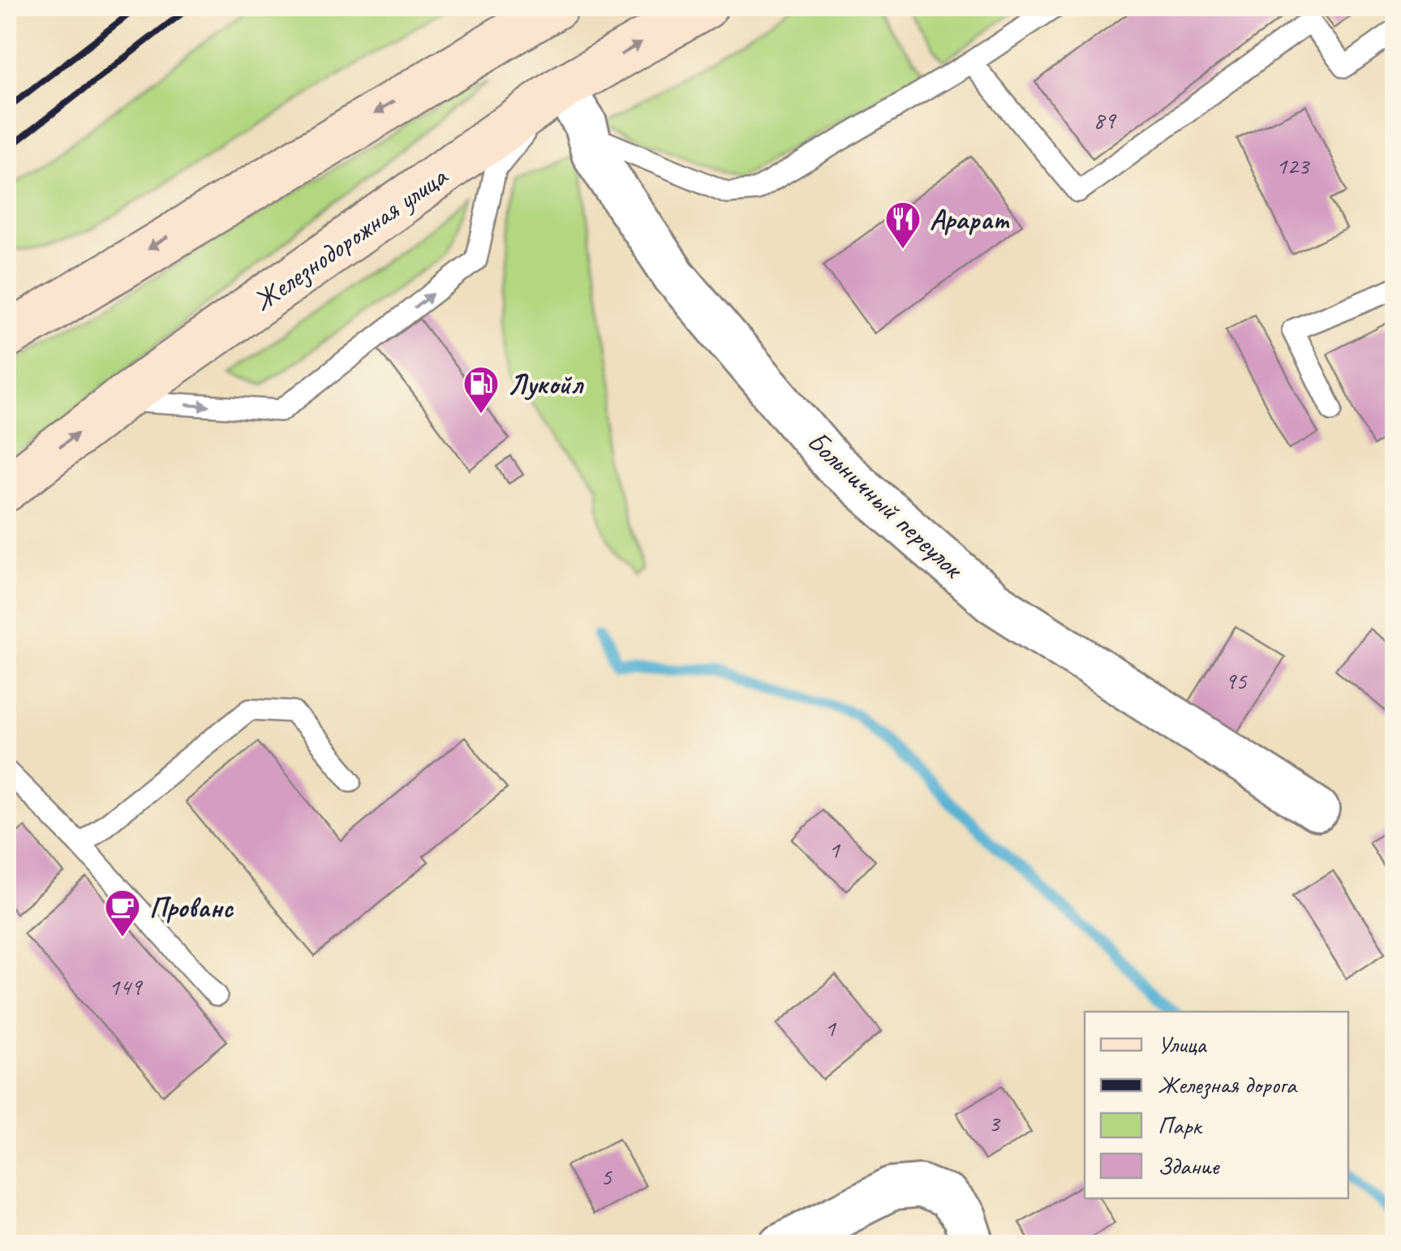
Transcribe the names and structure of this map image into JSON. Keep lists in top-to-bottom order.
{
  "streets": {
    "main road": ["Железнодорожная улица"],
    "street": ["Больничный переулок"]
  },
  "crossings": [
    ["Железнодорожная улица", "Больничный переулок"]
  ],
  "one_way": ["Железнодорожная улица"],
  "places": {
    "restaurant": ["Арарат"],
    "fuel station": ["Лукойл"],
    "cafe": ["Прованс"]
  },
  "house_numbers": [
    "89",
    "123",
    "95",
    "1",
    "149",
    "1",
    "3",
    "5"
  ],
  "legend": [
    "Улица",
    "Железная дорога",
    "Парк",
    "Здание"
  ]
}
